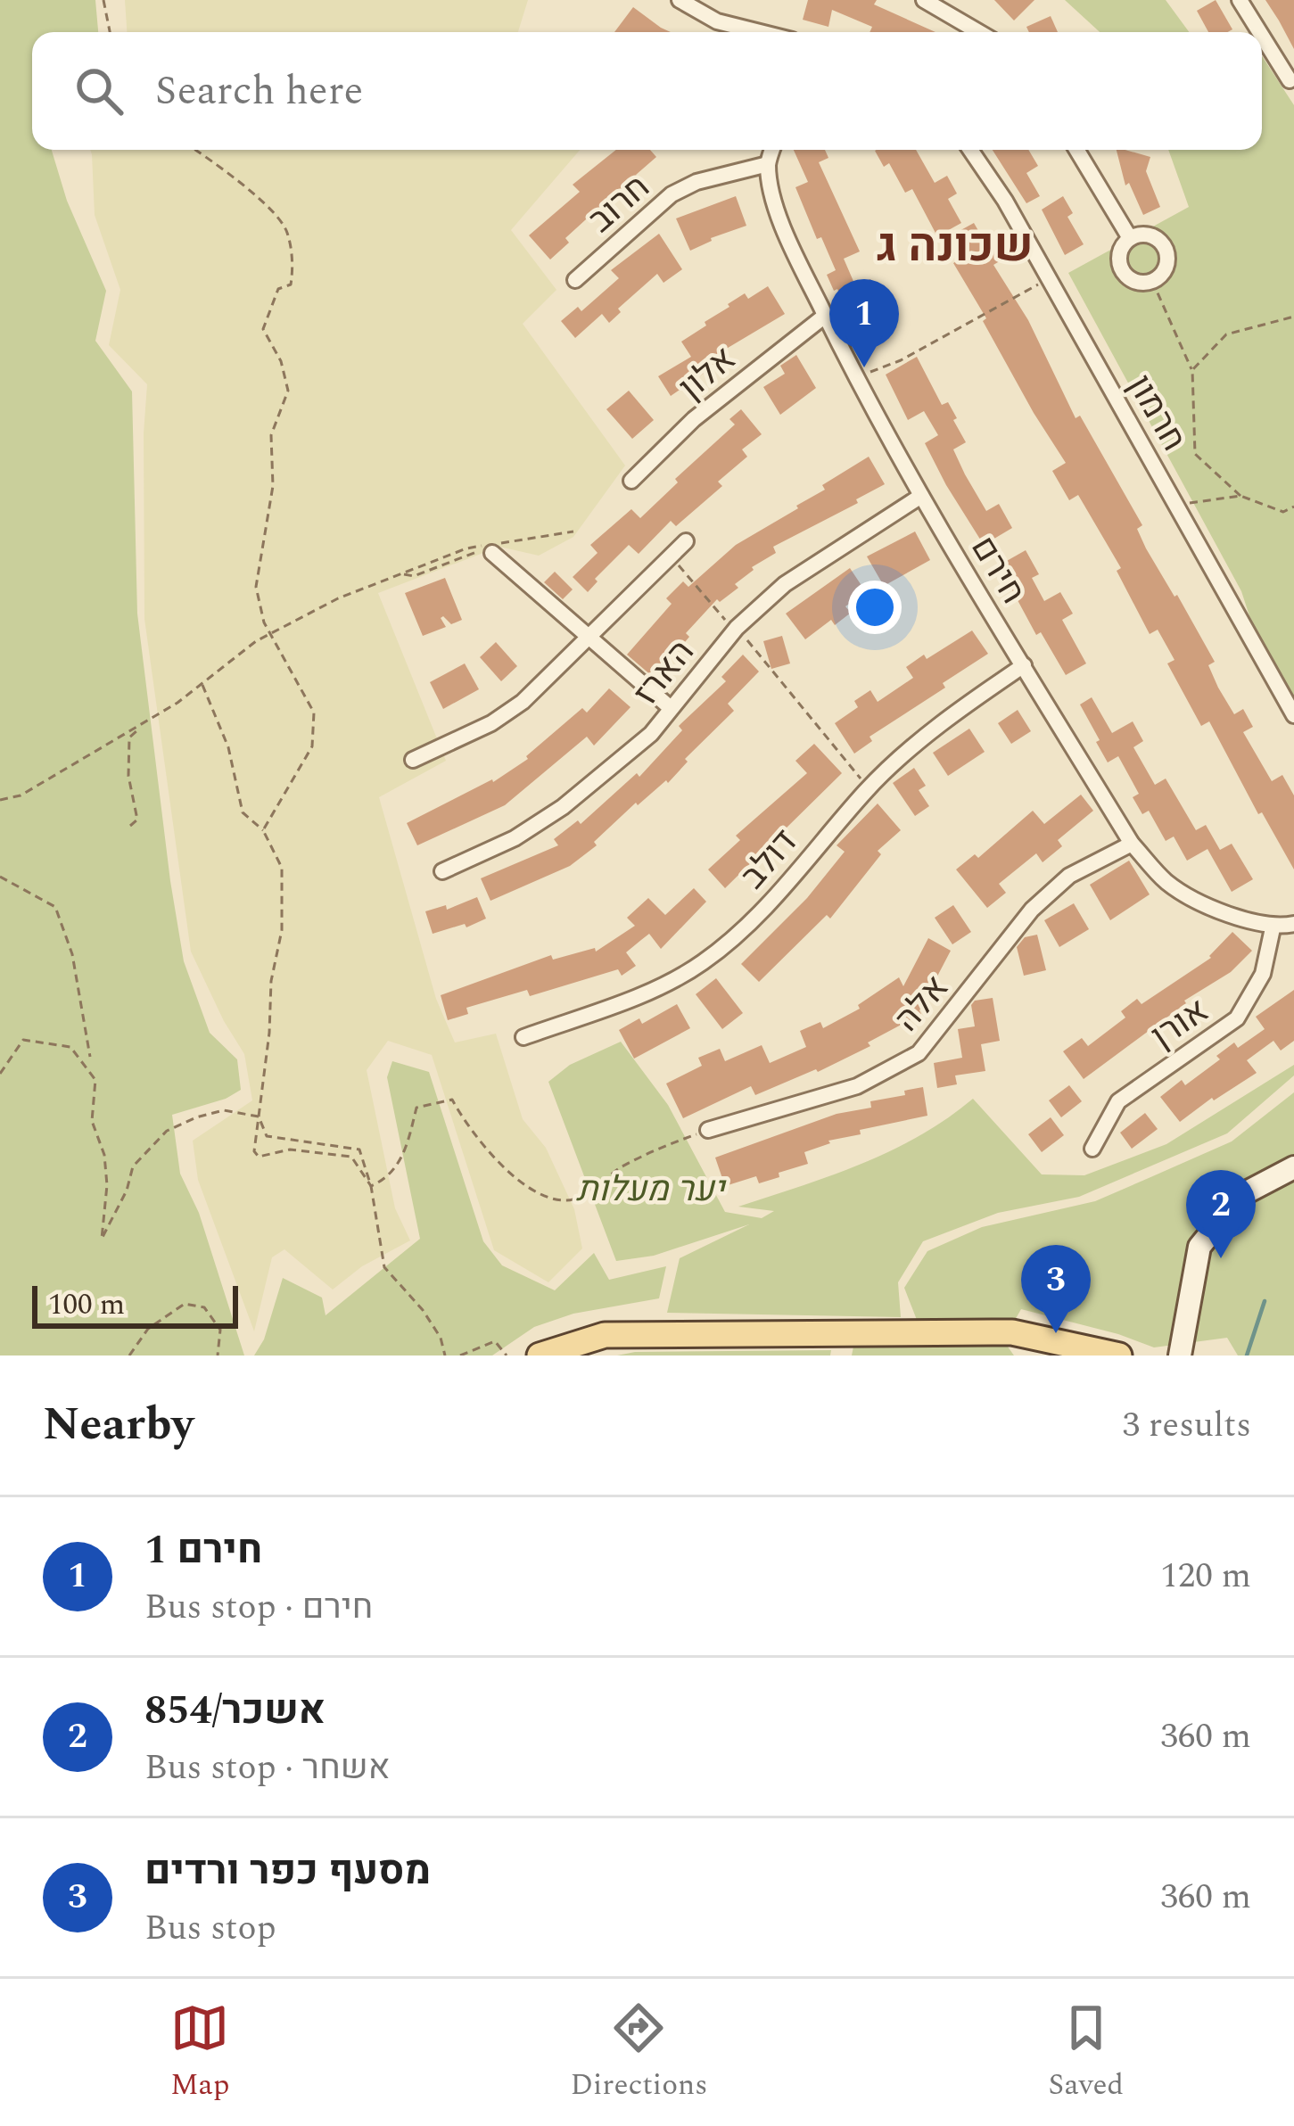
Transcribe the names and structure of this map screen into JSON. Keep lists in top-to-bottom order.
{
  "streets": {
    "street": [
      "חרוב",
      "אלון",
      "חרמון",
      "חירם",
      "הארז",
      "דולב",
      "אלה",
      "אורן"
    ]
  },
  "crossings": [
    ["חרוב", "חירם"],
    ["אלון", "חירם"],
    ["חירם", "הארז"],
    ["חירם", "דולב"],
    ["חירם", "אלה"],
    ["חירם", "אורן"]
  ],
  "districts": ["שכונה ג"],
  "parks": ["יער מעלות"],
  "scale_bar": "100 m",
  "page": {
    "search": "Search here",
    "pins": ["1", "2", "3"],
    "scale": "100 m",
    "heading": ["Nearby", "3 results"],
    "list": [
      {
        "mark": "1",
        "name": "חירם 1",
        "note": "Bus stop · חירם",
        "value": "120 m"
      },
      {
        "mark": "2",
        "name": "אשכר/854",
        "note": "Bus stop · אשחר",
        "value": "360 m"
      },
      {
        "mark": "3",
        "name": "מסעף כפר ורדים",
        "note": "Bus stop",
        "value": "360 m"
      }
    ],
    "nav": ["Map", "Directions", "Saved"]
  }
}
